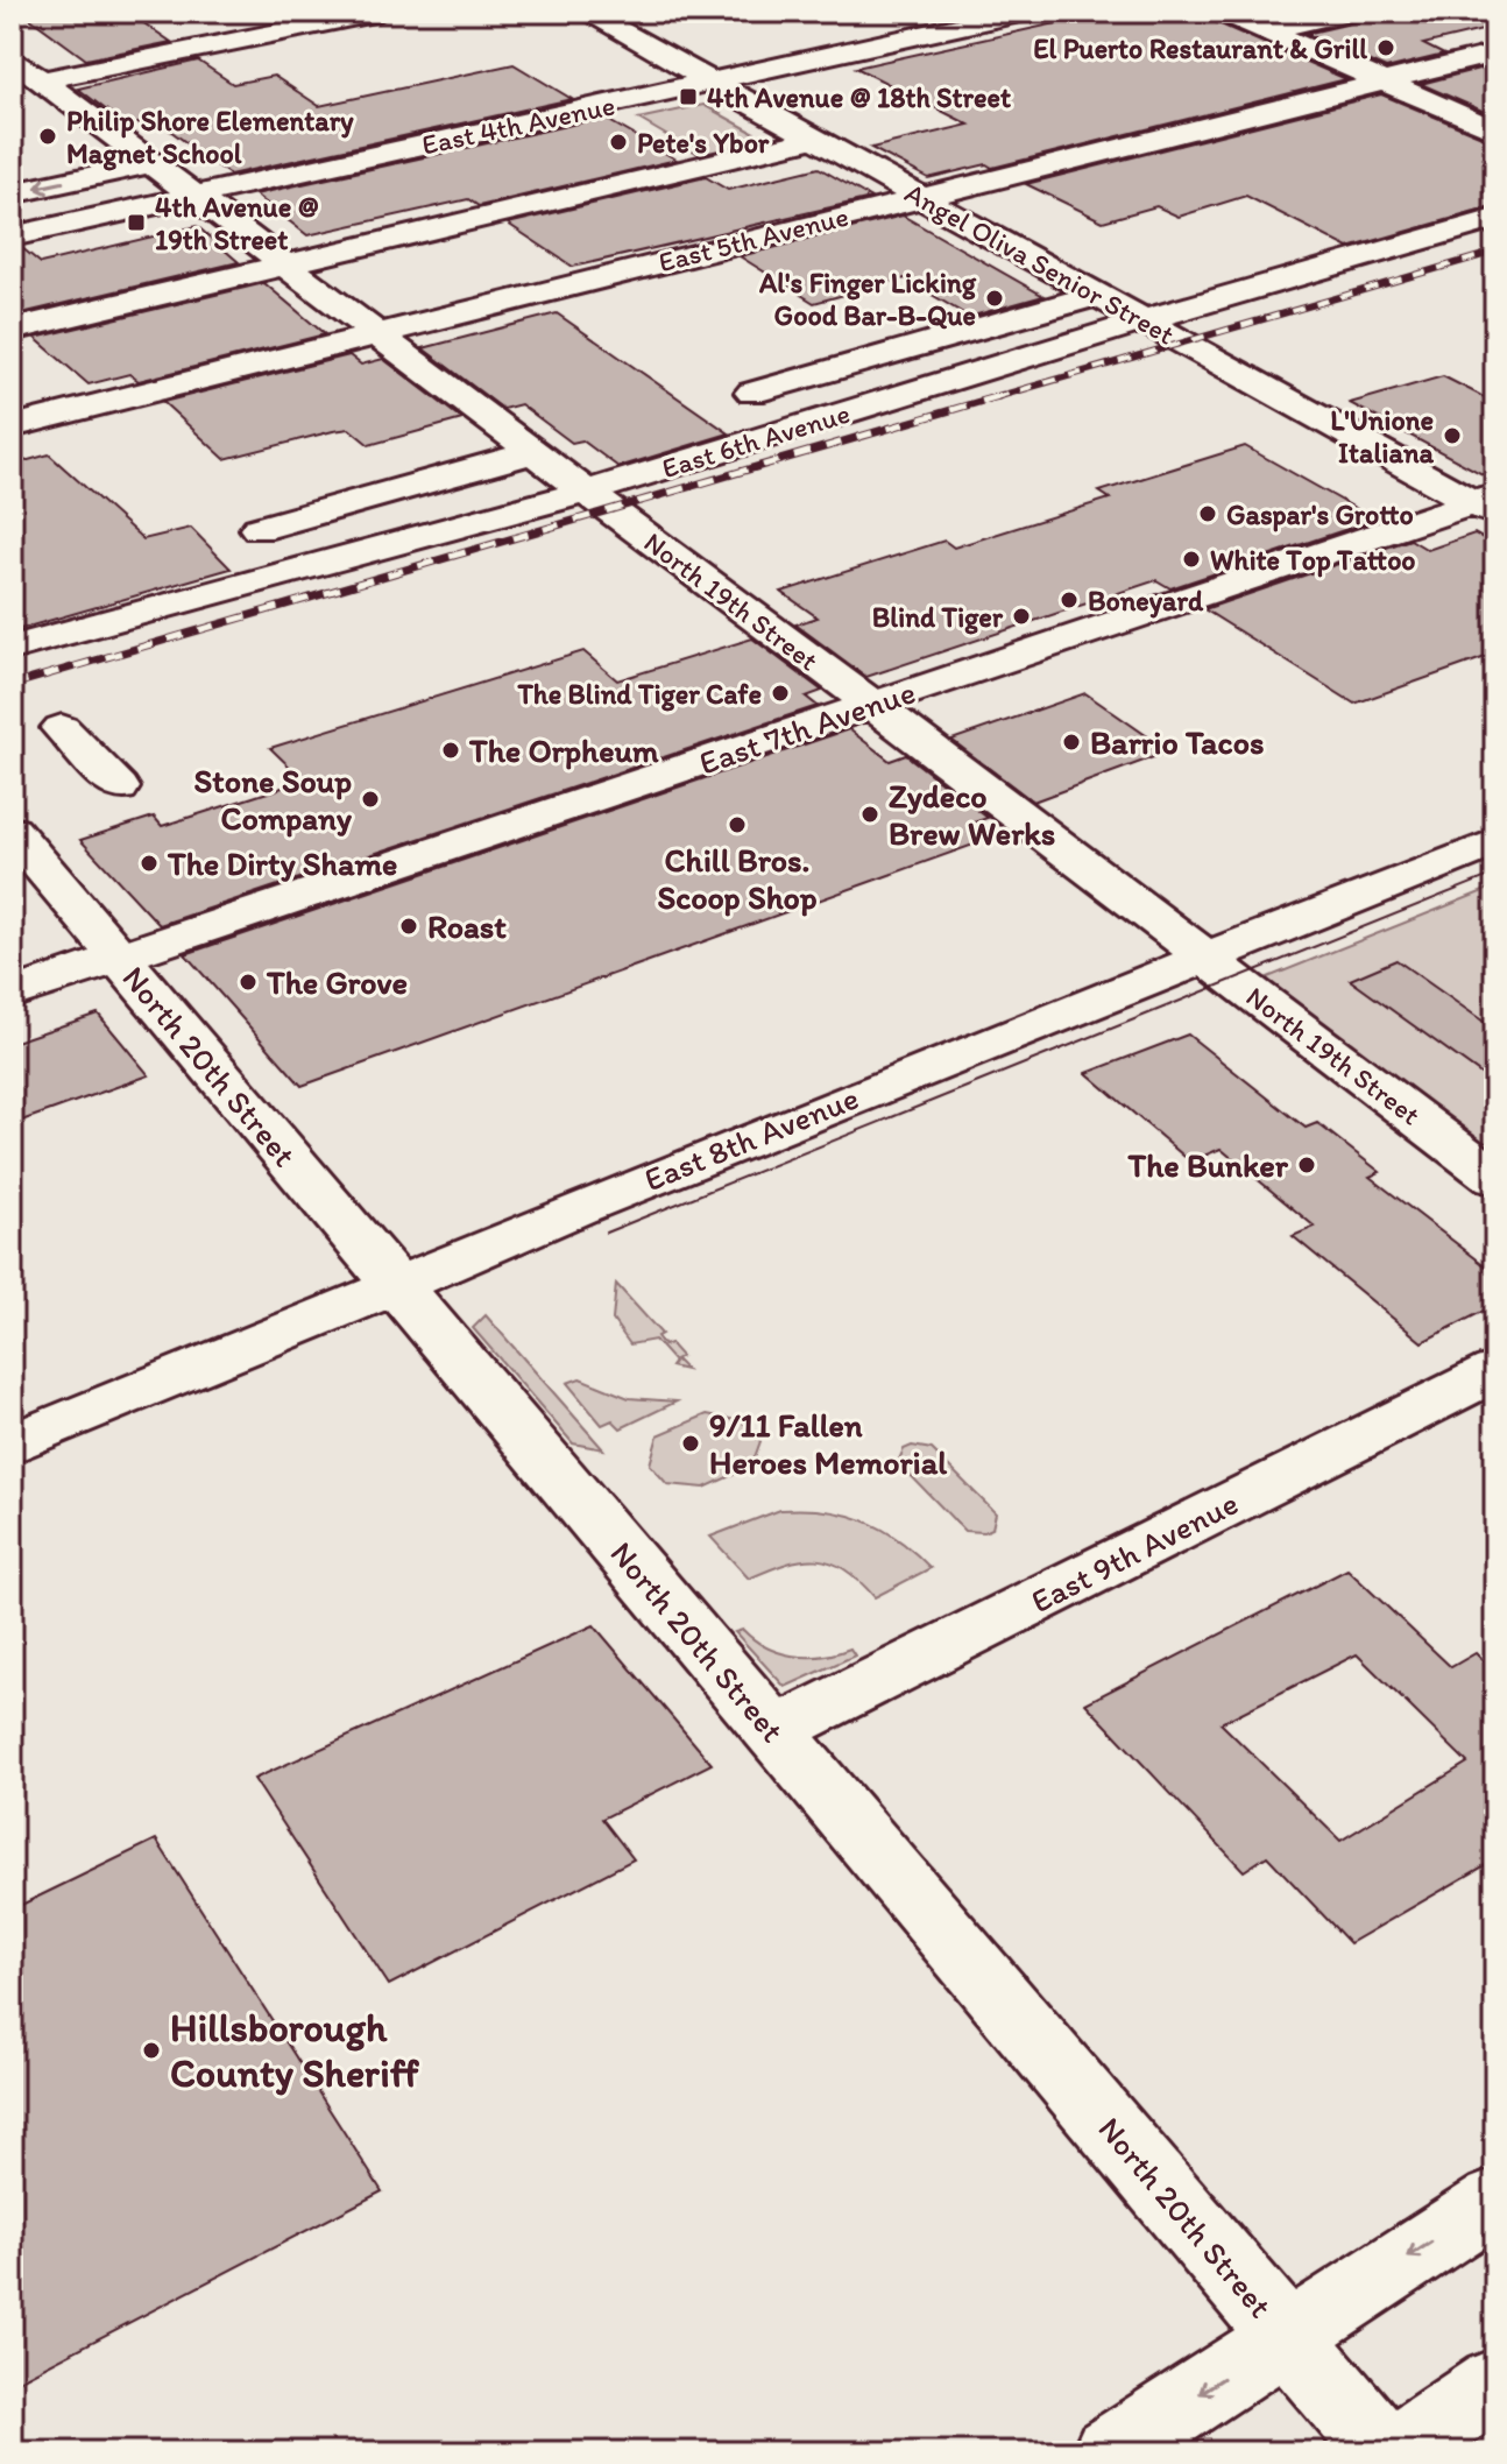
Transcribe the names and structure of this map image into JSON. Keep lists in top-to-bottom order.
{
  "streets": {
    "street": [
      "East 4th Avenue",
      "East 5th Avenue",
      "Angel Oliva Senior Street",
      "East 6th Avenue",
      "North 19th Street",
      "East 7th Avenue",
      "North 20th Street",
      "East 8th Avenue",
      "East 9th Avenue"
    ]
  },
  "crossings": [
    ["East 4th Avenue", "Angel Oliva Senior Street"],
    ["East 4th Avenue", "North 19th Street"],
    ["East 5th Avenue", "Angel Oliva Senior Street"],
    ["East 5th Avenue", "North 19th Street"],
    ["Angel Oliva Senior Street", "East 6th Avenue"],
    ["Angel Oliva Senior Street", "East 7th Avenue"],
    ["East 6th Avenue", "North 19th Street"],
    ["North 19th Street", "East 7th Avenue"],
    ["North 19th Street", "East 8th Avenue"],
    ["East 7th Avenue", "North 20th Street"],
    ["North 20th Street", "East 8th Avenue"],
    ["North 20th Street", "East 9th Avenue"]
  ],
  "places": {
    "other": [
      "El Puerto Restaurant & Grill",
      "Philip Shore Elementary Magnet School",
      "Pete's Ybor",
      "Al's Finger Licking Good Bar-B-Que",
      "L'Unione Italiana",
      "Gaspar's Grotto",
      "White Top Tattoo",
      "Boneyard",
      "Blind Tiger",
      "The Blind Tiger Cafe",
      "Barrio Tacos",
      "The Orpheum",
      "Stone Soup Company",
      "Zydeco Brew Werks",
      "Chill Bros. Scoop Shop",
      "The Dirty Shame",
      "Roast",
      "The Grove",
      "The Bunker",
      "9/11 Fallen Heroes Memorial",
      "Hillsborough County Sheriff"
    ],
    "transit": ["4th Avenue @ 18th Street", "4th Avenue @ 19th Street"]
  }
}
